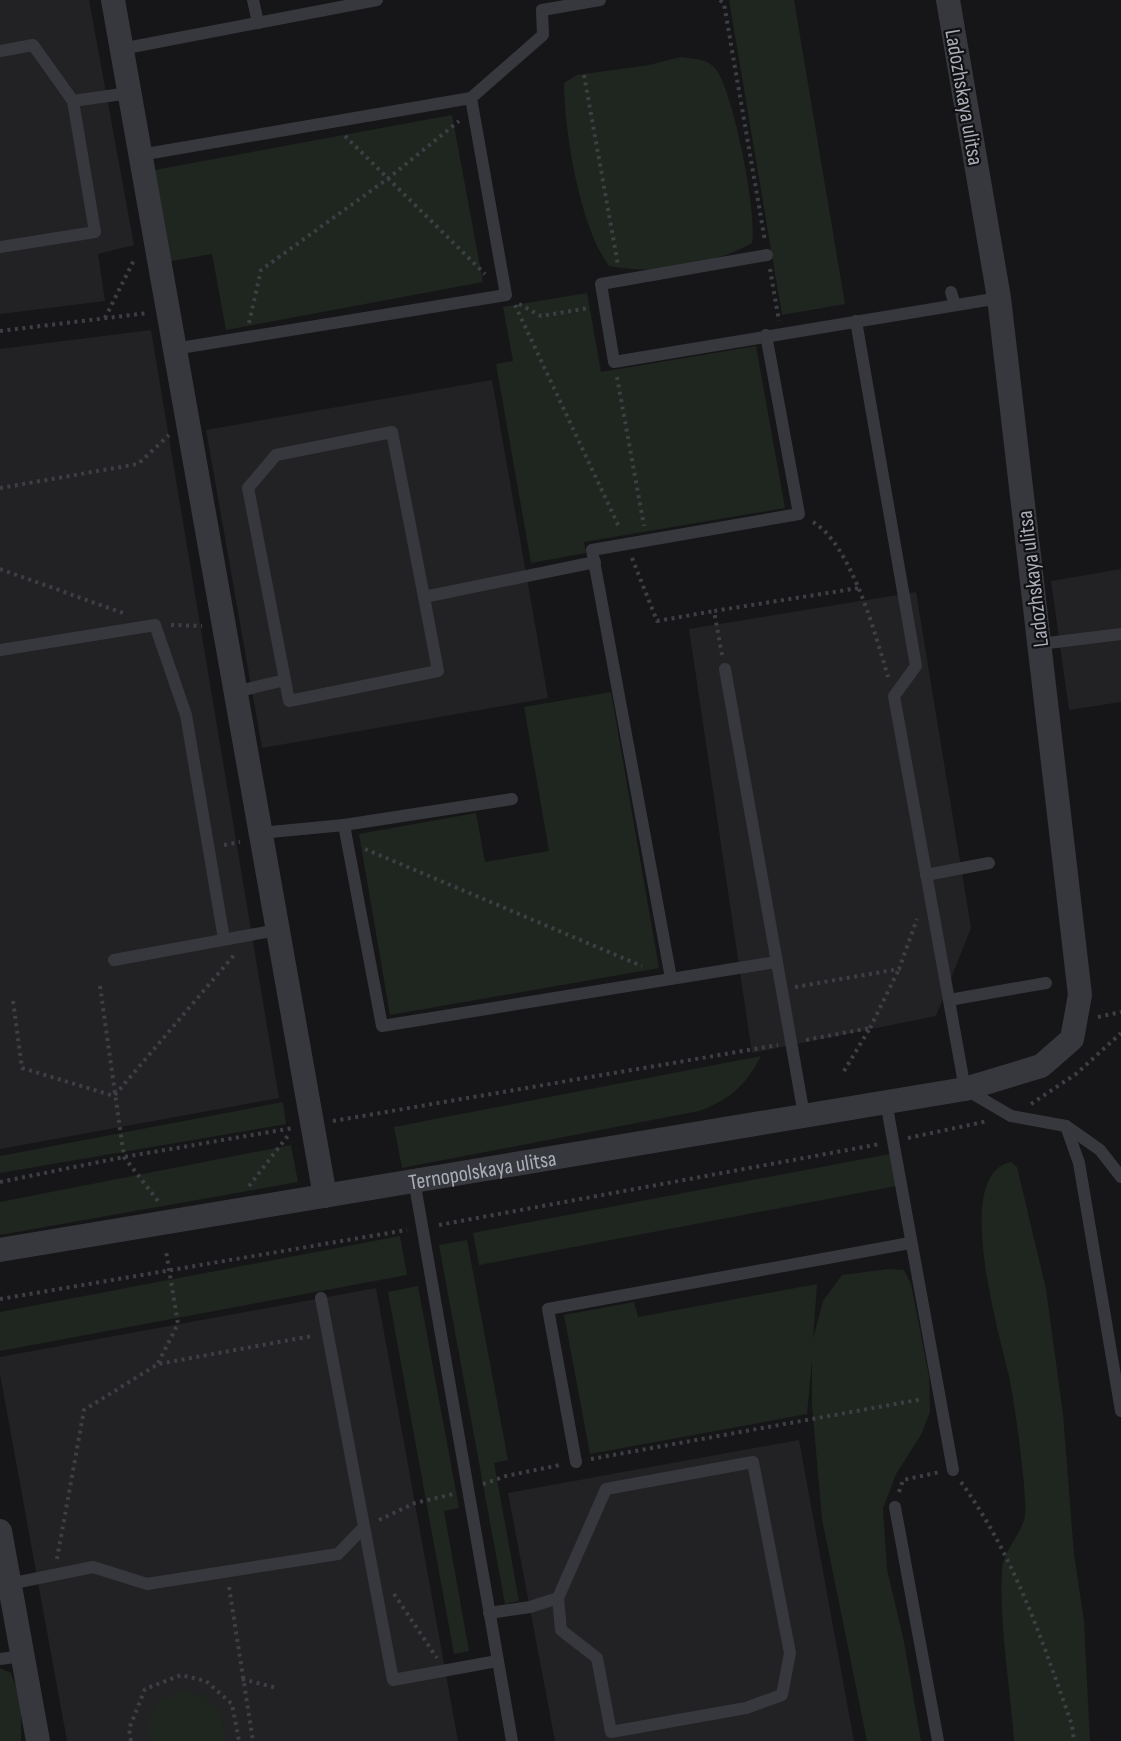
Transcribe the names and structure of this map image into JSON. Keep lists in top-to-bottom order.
{
  "streets": {
    "street": ["Ladozhskaya ulitsa", "Ternopolskaya ulitsa"]
  },
  "crossings": [
    ["Ladozhskaya ulitsa", "Ternopolskaya ulitsa"]
  ]
}
